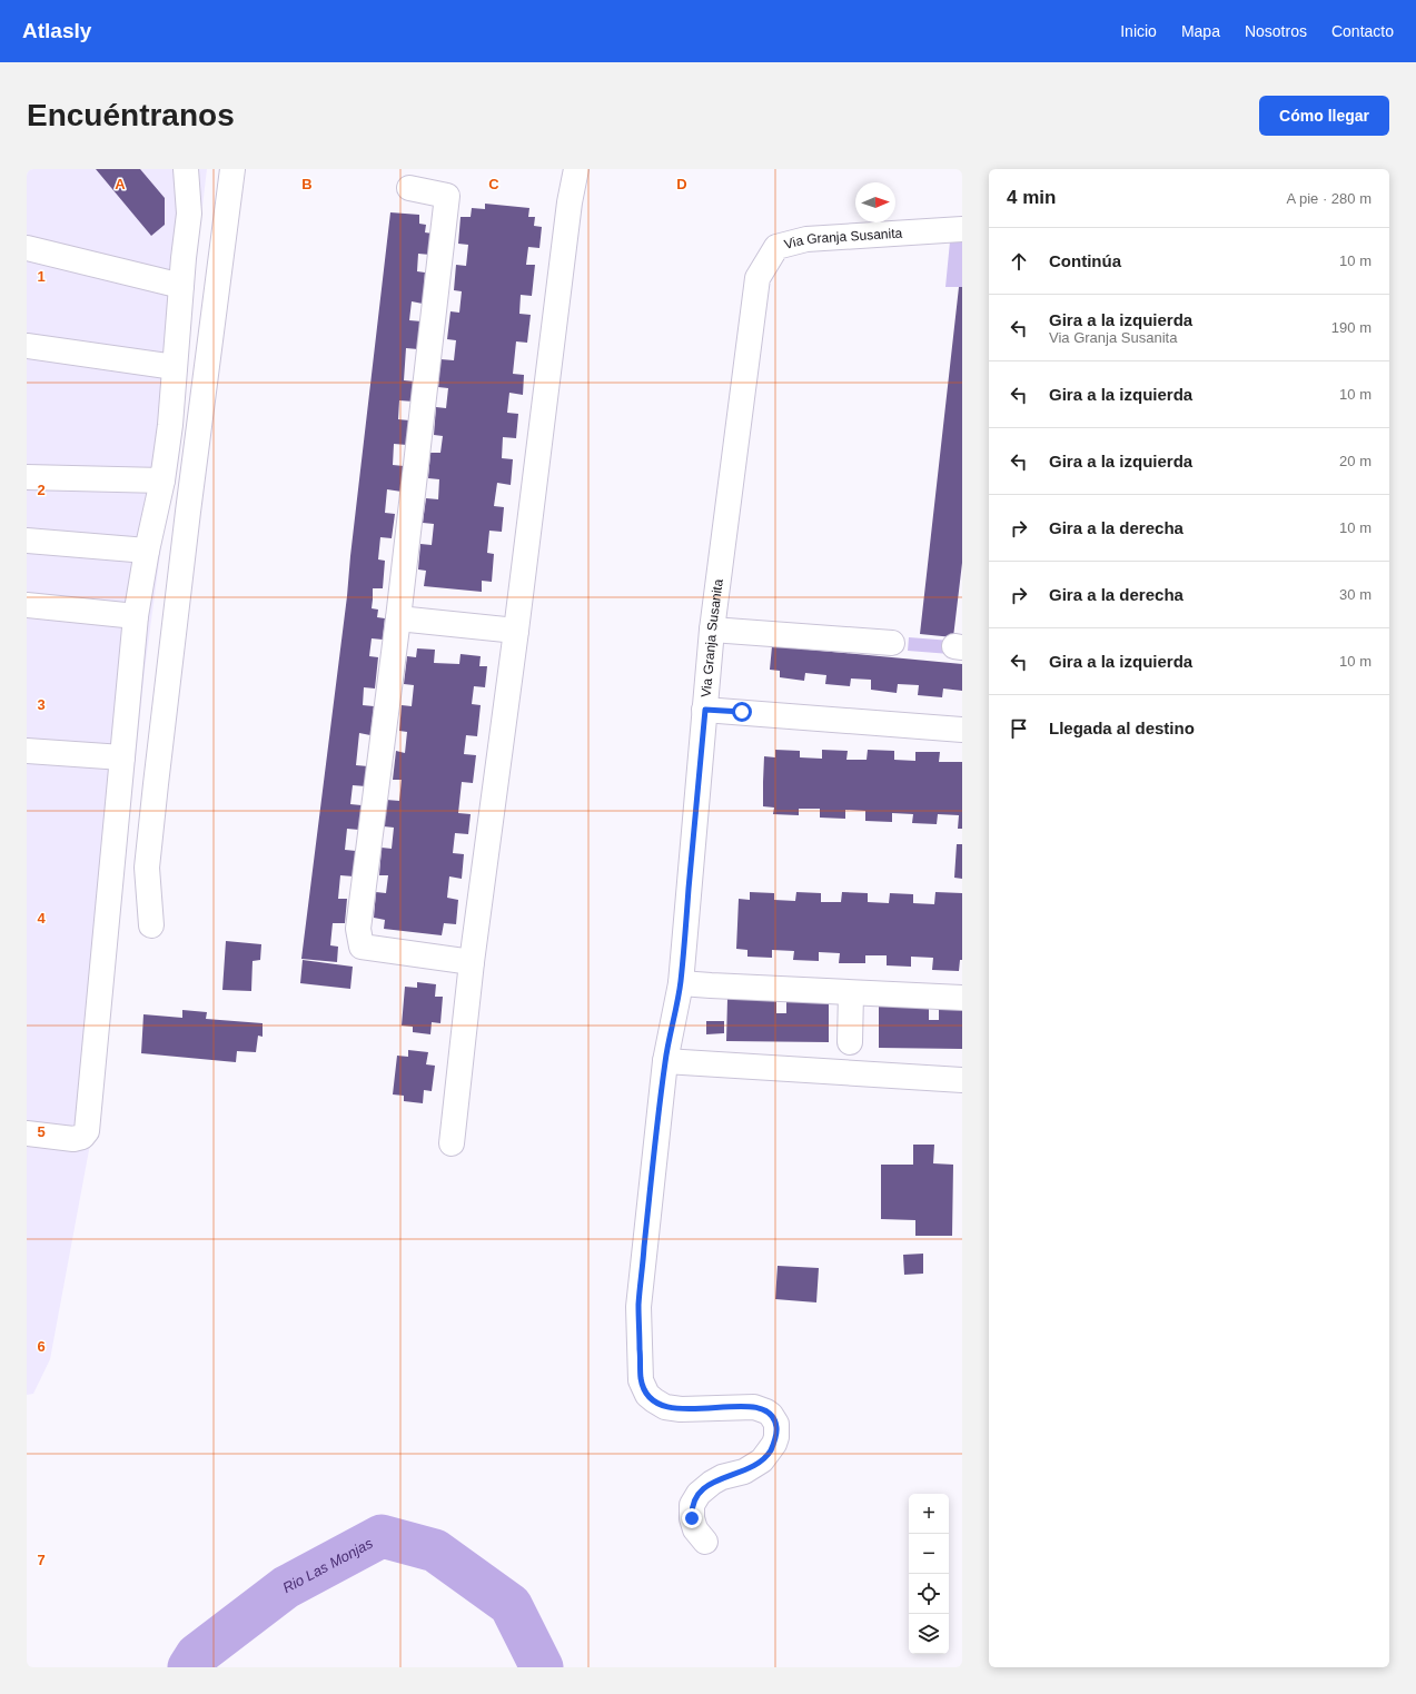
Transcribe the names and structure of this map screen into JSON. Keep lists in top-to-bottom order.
{
  "streets": {
    "street": ["Via Granja Susanita"]
  },
  "water": ["Rio Las Monjas"],
  "north": "right",
  "page": {
    "header": "Atlasly",
    "nav": [
      "Inicio",
      "Mapa",
      "Nosotros",
      "Contacto"
    ],
    "buttons": "Cómo llegar",
    "title": "Encuéntranos",
    "heading": ["4 min", "A pie · 280 m"],
    "list": [
      ["Continúa", "10 m"],
      ["Gira a la izquierda", "Via Granja Susanita", "190 m"],
      ["Gira a la izquierda", "10 m"],
      ["Gira a la izquierda", "20 m"],
      ["Gira a la derecha", "10 m"],
      ["Gira a la derecha", "30 m"],
      ["Gira a la izquierda", "10 m"],
      "Llegada al destino"
    ],
    "map_buttons": ["+", "−"]
  },
  "grid": {
    "columns": [
      "A",
      "B",
      "C",
      "D"
    ],
    "rows": [
      "1",
      "2",
      "3",
      "4",
      "5",
      "6",
      "7"
    ]
  }
}
